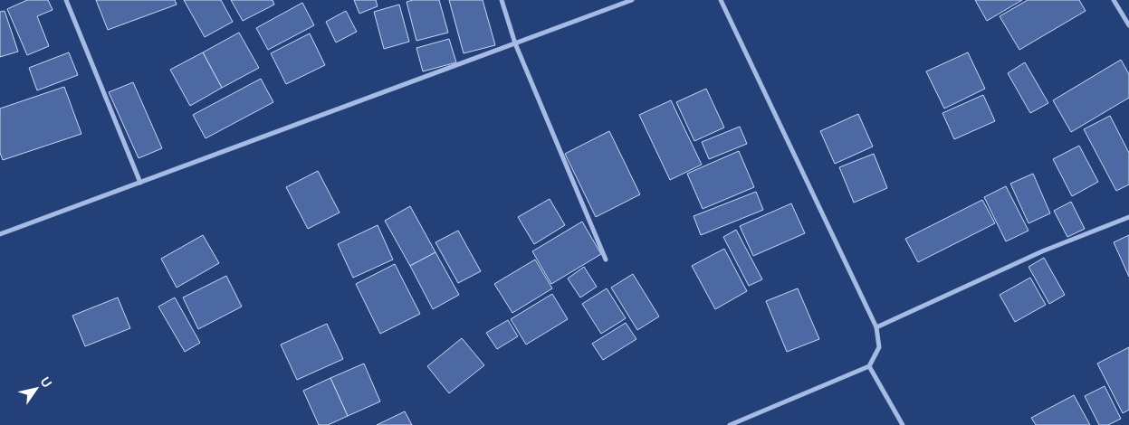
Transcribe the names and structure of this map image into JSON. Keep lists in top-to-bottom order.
{
  "north": "top right"
}
